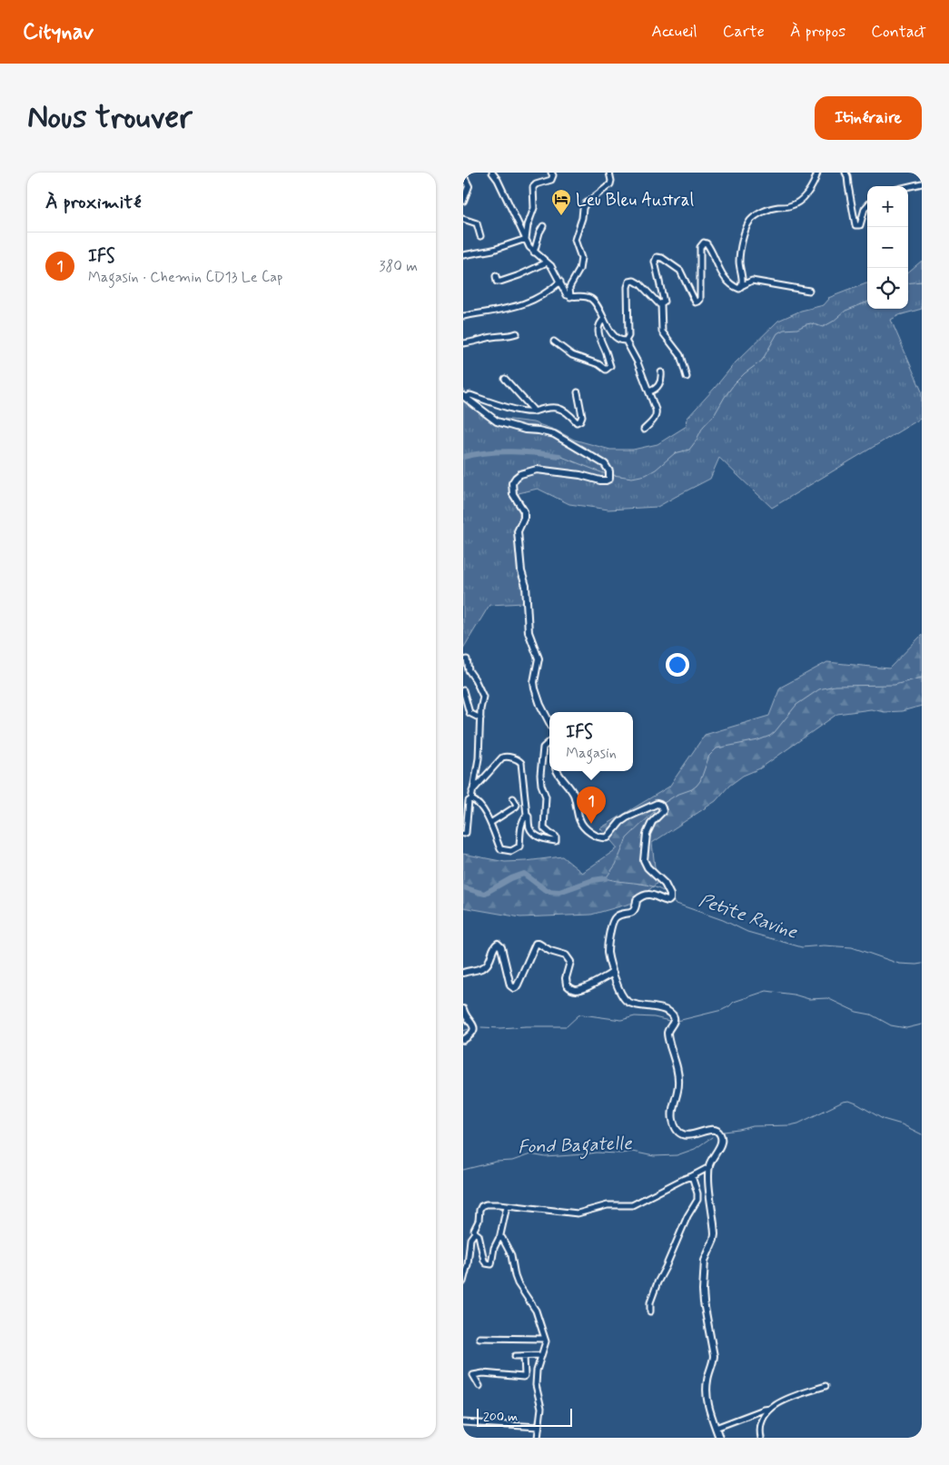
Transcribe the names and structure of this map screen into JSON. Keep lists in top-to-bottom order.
{
  "water": ["Petite Ravine", "Fond Bagatelle"],
  "places": {
    "hotel": ["Leu Bleu Austral"]
  },
  "scale_bar": "200 m",
  "page": {
    "header": "Citynav",
    "nav": [
      "Accueil",
      "Carte",
      "À propos",
      "Contact"
    ],
    "buttons": "Itinéraire",
    "title": "Nous trouver",
    "heading": "À proximité",
    "map_buttons": ["+", "−"],
    "list": [
      {
        "mark": "1",
        "name": "IFS",
        "note": "Magasin · Chemin CD13 Le Cap",
        "value": "380 m"
      }
    ],
    "popup": ["IFS", "Magasin"],
    "pins": "1",
    "scale": "200 m"
  }
}
